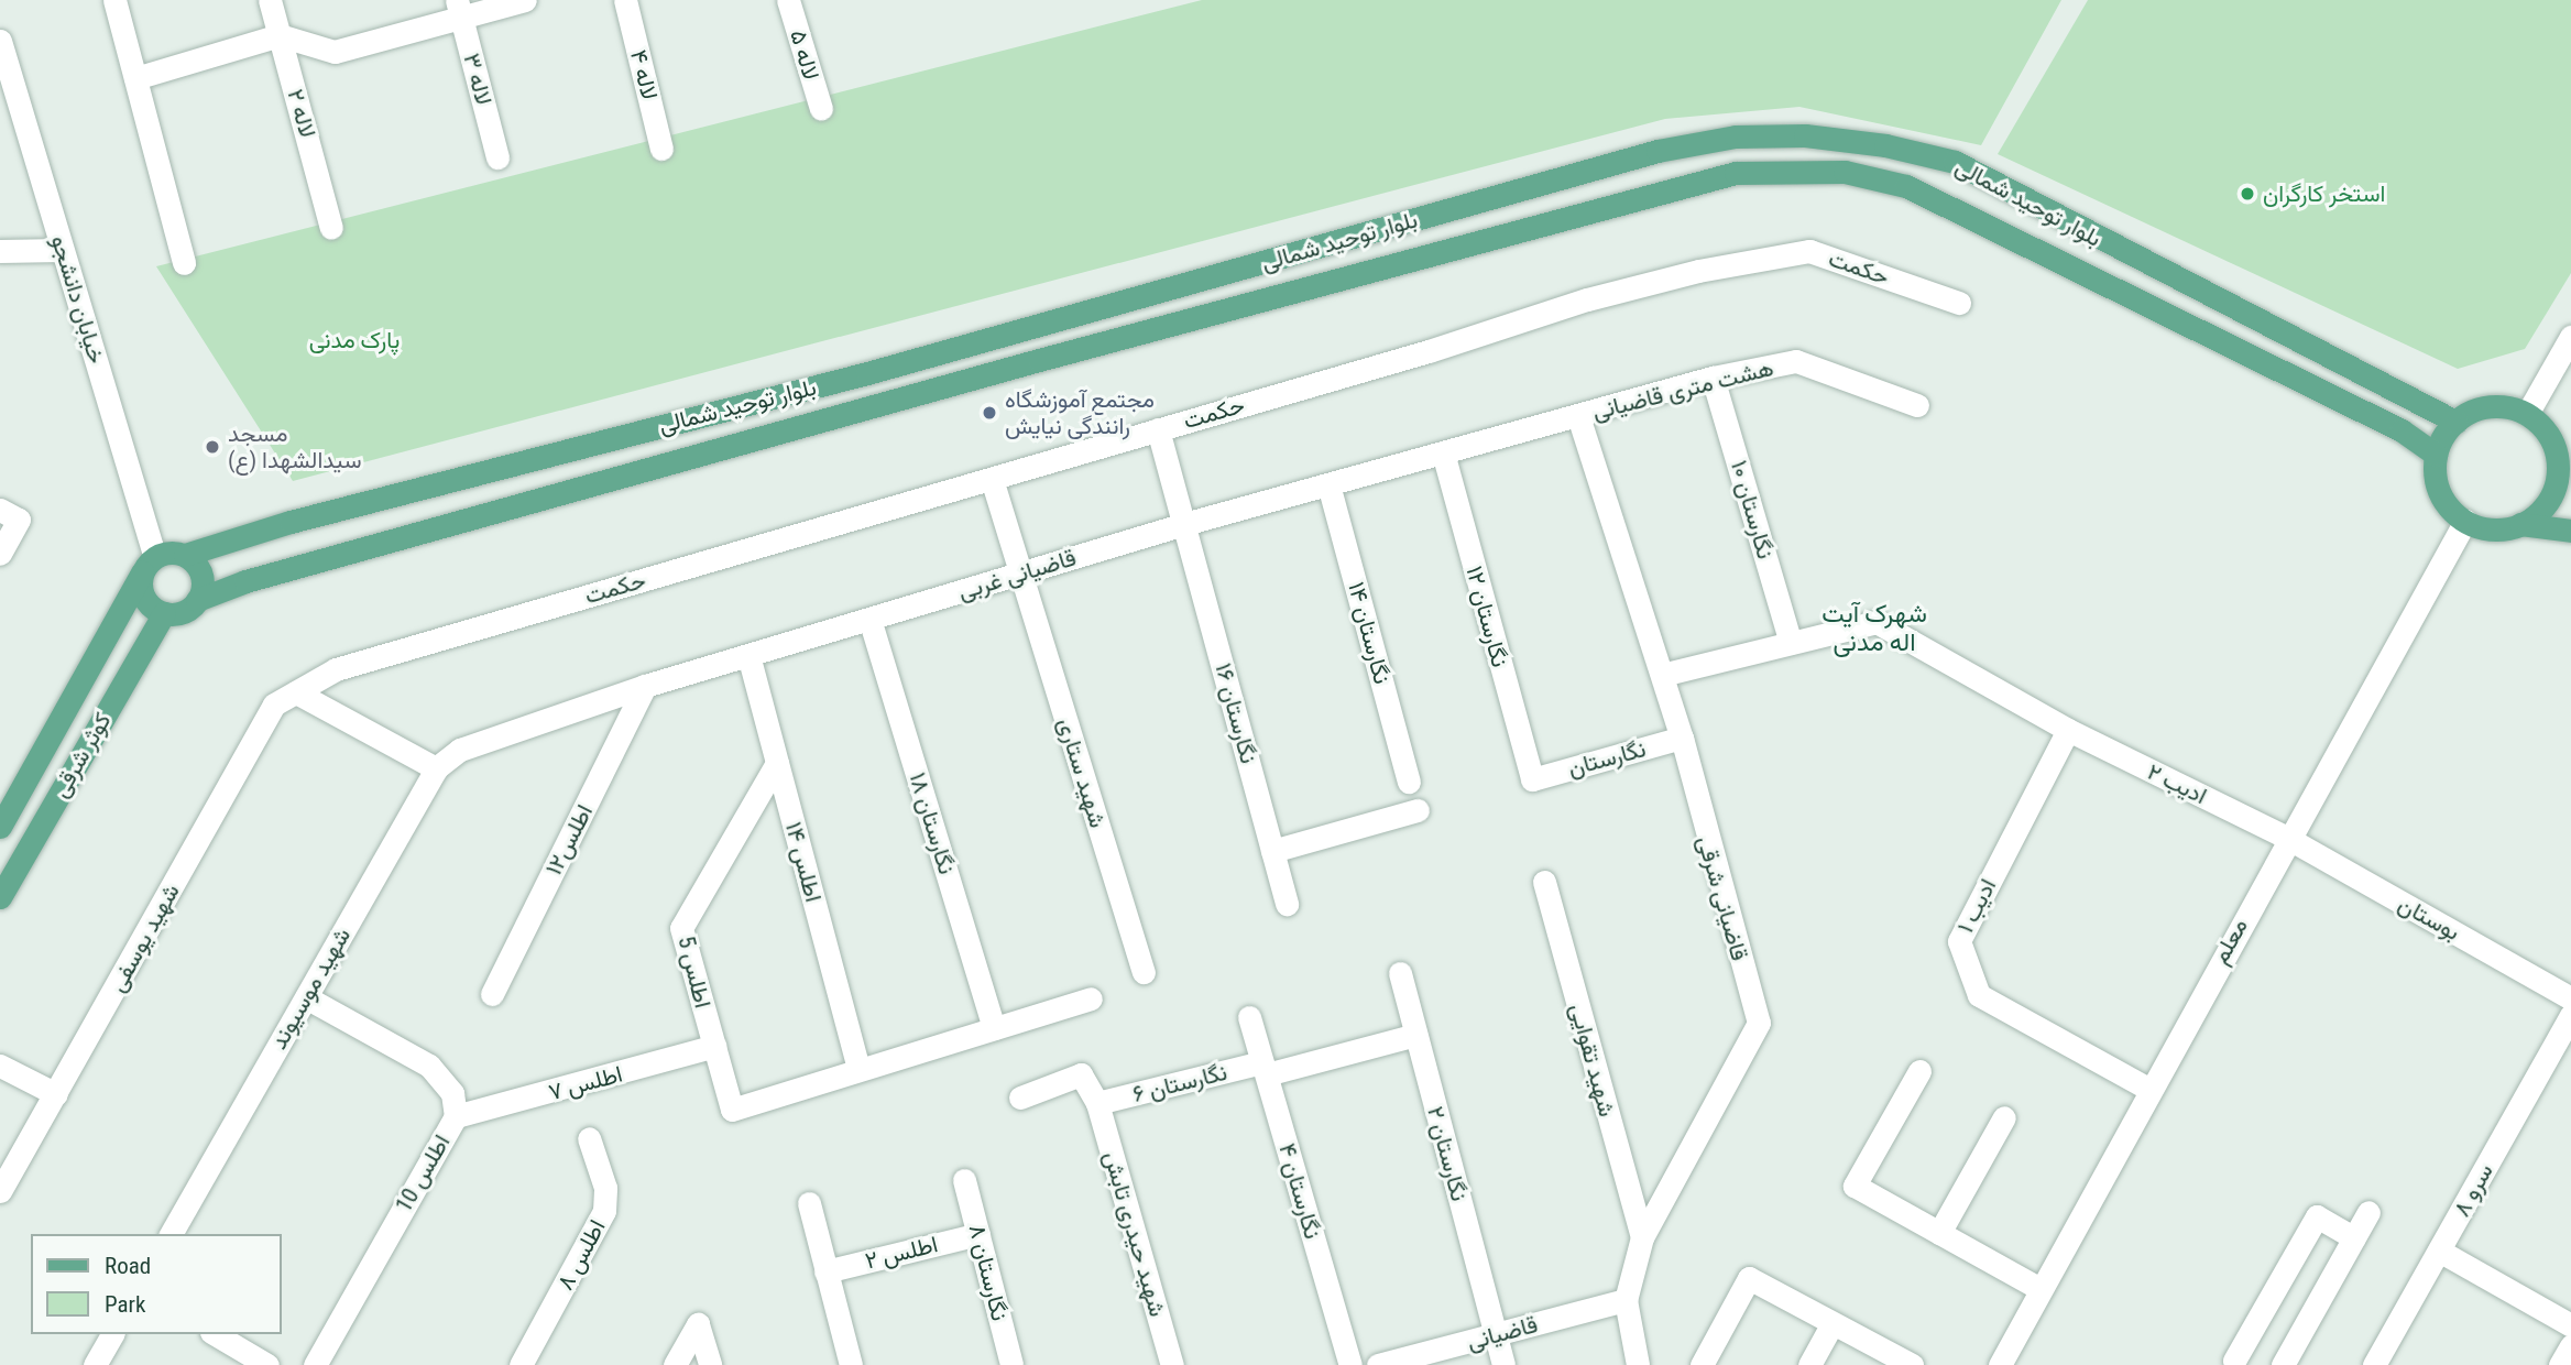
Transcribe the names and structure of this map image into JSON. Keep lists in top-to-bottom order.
{
  "streets": {
    "main road": ["بلوار توحید شمالی", "کوثر شرقی"],
    "street": [
      "لاله ۵",
      "لاله ۴",
      "لاله ۳",
      "لاله ۲",
      "حکمت",
      "خیابان دانشجو",
      "هشت متری قاضیانی",
      "نگارستان ۱۰",
      "قاضیانی غربی",
      "نگارستان ۱۲",
      "نگارستان ۱۴",
      "نگارستان ۱۶",
      "نگارستان",
      "شهید ستاری",
      "ادیب ۲",
      "نگارستان ۱۸",
      "اطلس۱۲",
      "اطلس ۱۴",
      "قاضیانی شرقی",
      "ادیب ۱",
      "بوستان",
      "شهید یوسفی",
      "معلم",
      "اطلس 5",
      "شهید موسیوند",
      "شهید تقوایی",
      "اطلس ۷",
      "نگارستان ۶",
      "نگارستان ۲",
      "اطلس 10",
      "سرو ۸",
      "نگارستان ۴",
      "شهید حیدری تابش",
      "اطلس ۲",
      "اطلس ۸",
      "نگارستان ۸",
      "قاضیانی"
    ]
  },
  "crossings": [
    ["بلوار توحید شمالی", "خیابان دانشجو"],
    ["بلوار توحید شمالی", "کوثر شرقی"],
    ["بلوار توحید شمالی", "معلم"],
    ["حکمت", "نگارستان ۱۶"],
    ["حکمت", "شهید ستاری"],
    ["حکمت", "شهید یوسفی"],
    ["خیابان دانشجو", "کوثر شرقی"],
    ["هشت متری قاضیانی", "نگارستان ۱۰"],
    ["هشت متری قاضیانی", "قاضیانی غربی"],
    ["هشت متری قاضیانی", "قاضیانی شرقی"],
    ["نگارستان ۱۰", "ادیب ۲"],
    ["قاضیانی غربی", "نگارستان ۱۲"],
    ["قاضیانی غربی", "نگارستان ۱۴"],
    ["قاضیانی غربی", "نگارستان ۱۶"],
    ["قاضیانی غربی", "شهید ستاری"],
    ["قاضیانی غربی", "نگارستان ۱۸"],
    ["قاضیانی غربی", "اطلس۱۲"],
    ["قاضیانی غربی", "اطلس ۱۴"],
    ["قاضیانی غربی", "قاضیانی شرقی"],
    ["قاضیانی غربی", "شهید موسیوند"],
    ["نگارستان ۱۲", "نگارستان"],
    ["نگارستان", "قاضیانی شرقی"],
    ["ادیب ۲", "قاضیانی شرقی"],
    ["ادیب ۲", "ادیب ۱"],
    ["ادیب ۲", "بوستان"],
    ["ادیب ۲", "معلم"],
    ["اطلس ۱۴", "اطلس 5"],
    ["قاضیانی شرقی", "شهید تقوایی"],
    ["قاضیانی شرقی", "قاضیانی"],
    ["ادیب ۱", "معلم"],
    ["بوستان", "معلم"],
    ["اطلس 5", "اطلس ۷"],
    ["شهید موسیوند", "اطلس 10"],
    ["اطلس ۷", "اطلس 10"],
    ["نگارستان ۶", "نگارستان ۲"],
    ["نگارستان ۶", "نگارستان ۴"],
    ["نگارستان ۶", "شهید حیدری تابش"],
    ["نگارستان ۲", "قاضیانی"],
    ["اطلس ۲", "نگارستان ۸"]
  ],
  "districts": ["شهرک آیت اله مدنی"],
  "parks": ["پارک مدنی"],
  "places": ["استخر کارگران", "مجتمع آموزشگاه رانندگی نیایش", "مسجد سیدالشهدا (ع)"],
  "legend": ["Road", "Park"]
}
